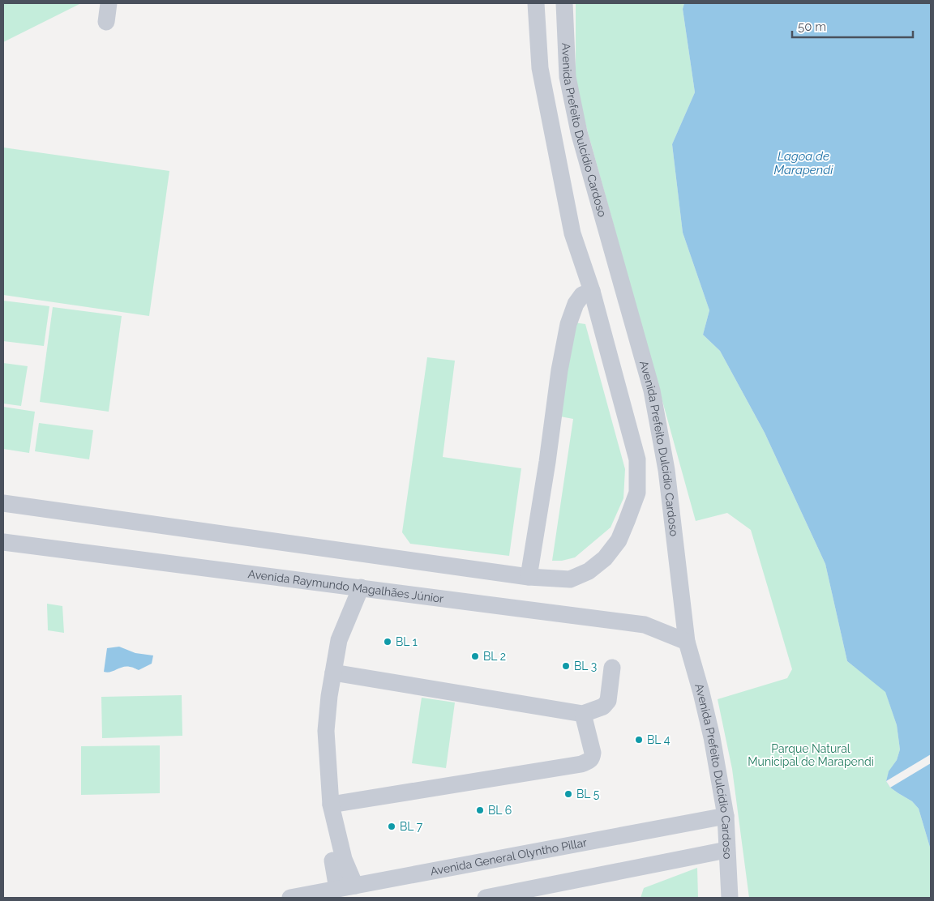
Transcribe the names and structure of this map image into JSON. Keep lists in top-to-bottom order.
{
  "streets": {
    "street": ["Avenida Prefeito Dulcídio Cardoso", "Avenida Raymundo Magalhães Júnior", "Avenida General Olyntho Pillar"]
  },
  "crossings": [
    ["Avenida Prefeito Dulcídio Cardoso", "Avenida Raymundo Magalhães Júnior"],
    ["Avenida Prefeito Dulcídio Cardoso", "Avenida General Olyntho Pillar"]
  ],
  "water": ["Lagoa de Marapendi"],
  "parks": ["Parque Natural Municipal de Marapendi"],
  "places": [
    "BL 1",
    "BL 2",
    "BL 3",
    "BL 4",
    "BL 5",
    "BL 6",
    "BL 7"
  ],
  "scale_bar": "50 m"
}
